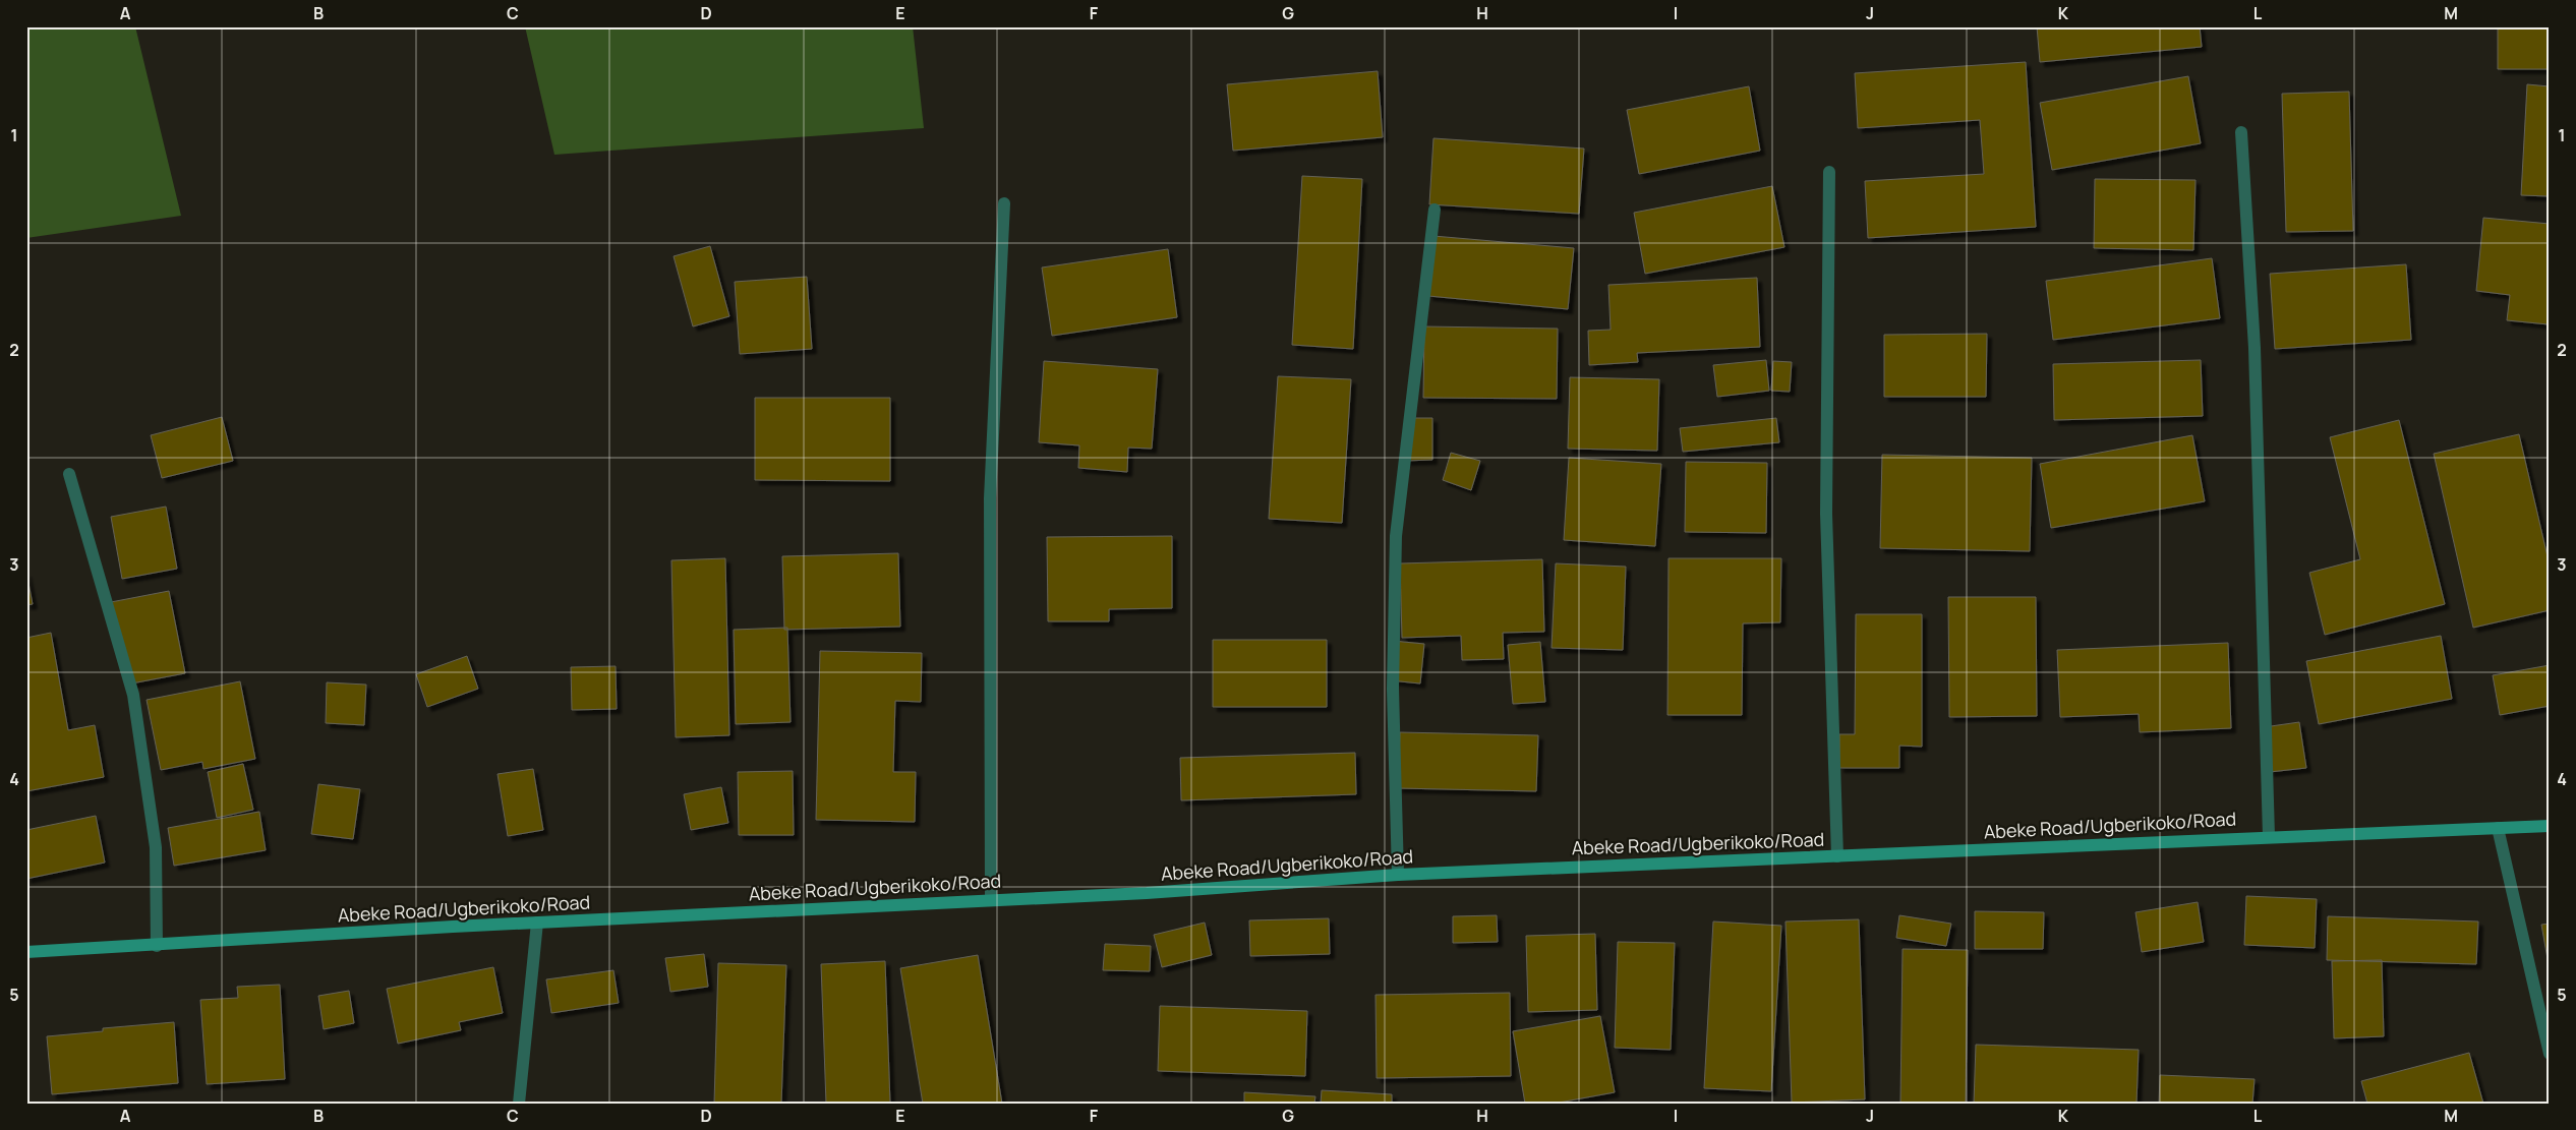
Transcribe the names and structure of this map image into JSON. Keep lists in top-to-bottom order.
{
  "streets": {
    "street": ["Abeke Road/Ugberikoko/Road"]
  },
  "grid": {
    "columns": [
      "A",
      "B",
      "C",
      "D",
      "E",
      "F",
      "G",
      "H",
      "I",
      "J",
      "K",
      "L",
      "M"
    ],
    "rows": [
      "1",
      "2",
      "3",
      "4",
      "5"
    ]
  }
}
